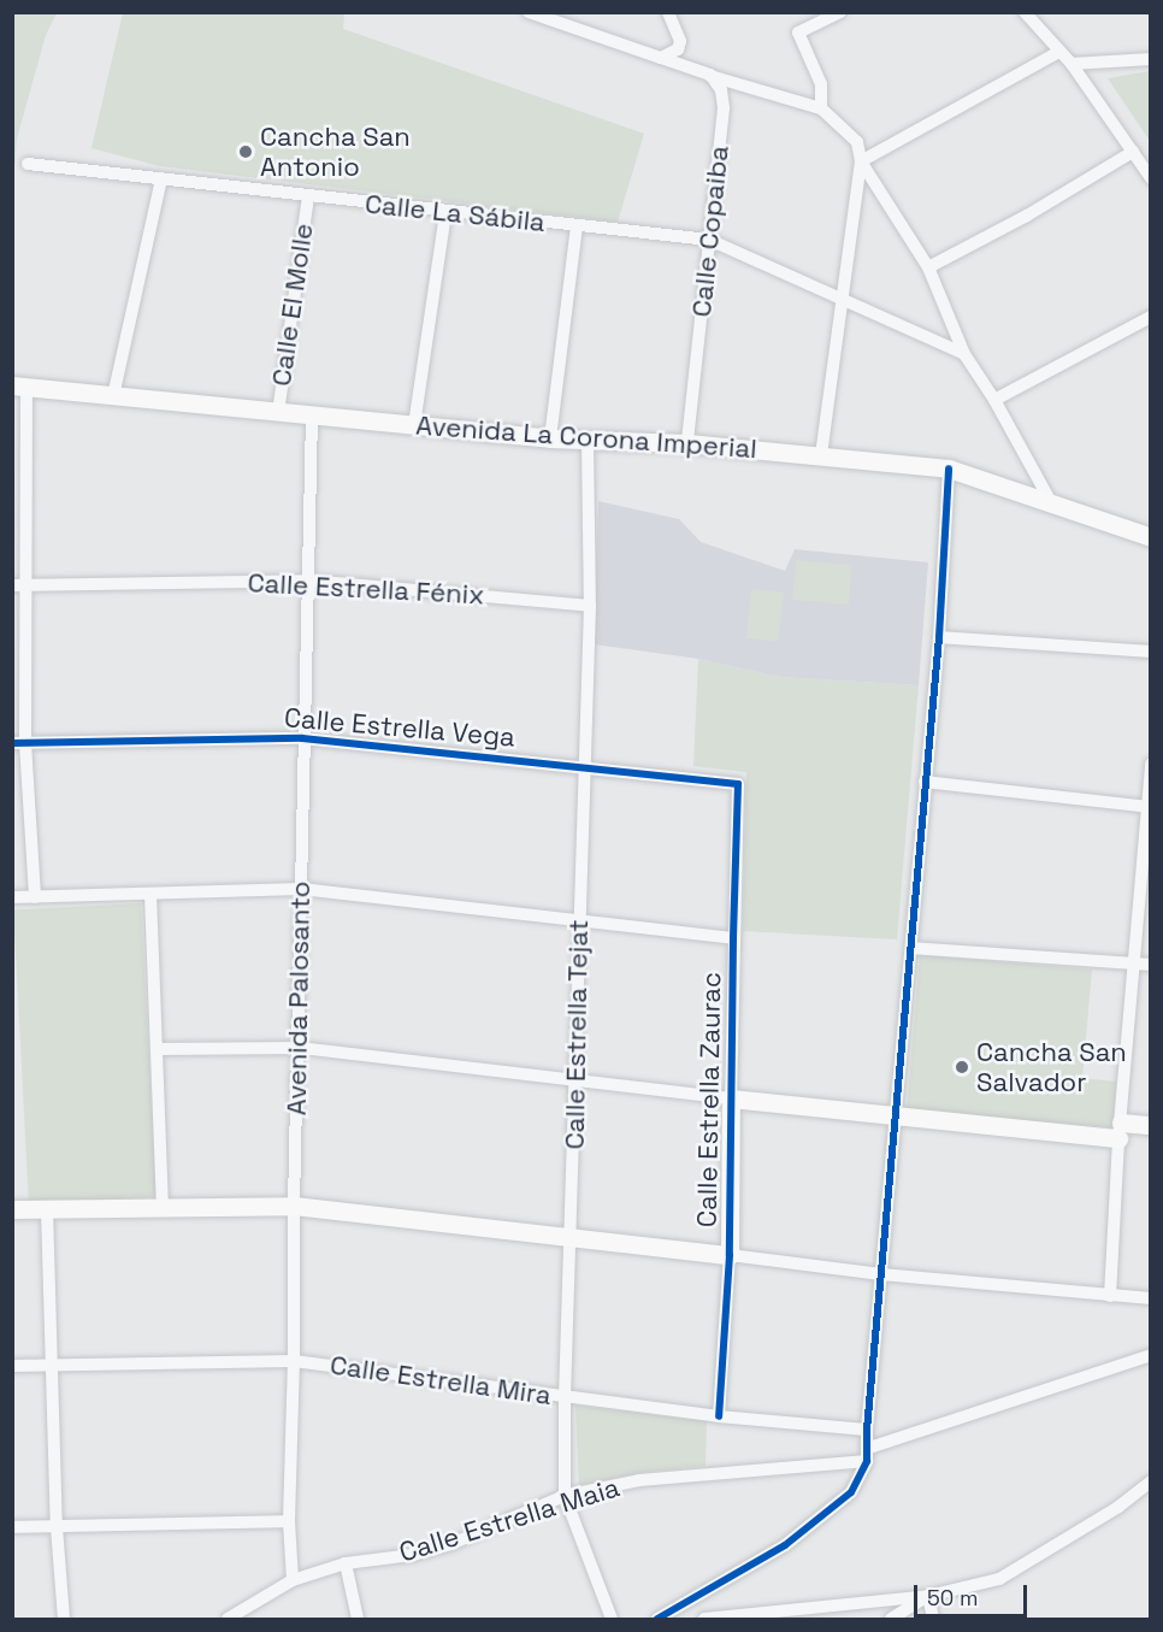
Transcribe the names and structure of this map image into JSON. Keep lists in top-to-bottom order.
{
  "streets": {
    "street": [
      "Calle La Sábila",
      "Calle Copaiba",
      "Calle El Molle",
      "Avenida La Corona Imperial",
      "Calle Estrella Fénix",
      "Calle Estrella Vega",
      "Avenida Palosanto",
      "Calle Estrella Tejat",
      "Calle Estrella Zaurac",
      "Calle Estrella Mira",
      "Calle Estrella Maia"
    ]
  },
  "crossings": [
    ["Calle La Sábila", "Calle Copaiba"],
    ["Calle La Sábila", "Calle El Molle"],
    ["Calle Copaiba", "Avenida La Corona Imperial"],
    ["Calle El Molle", "Avenida La Corona Imperial"],
    ["Avenida La Corona Imperial", "Avenida Palosanto"],
    ["Avenida La Corona Imperial", "Calle Estrella Tejat"],
    ["Calle Estrella Fénix", "Avenida Palosanto"],
    ["Calle Estrella Fénix", "Calle Estrella Tejat"],
    ["Calle Estrella Vega", "Avenida Palosanto"],
    ["Calle Estrella Vega", "Calle Estrella Tejat"],
    ["Calle Estrella Vega", "Calle Estrella Zaurac"],
    ["Avenida Palosanto", "Calle Estrella Mira"],
    ["Avenida Palosanto", "Calle Estrella Maia"],
    ["Calle Estrella Tejat", "Calle Estrella Mira"],
    ["Calle Estrella Tejat", "Calle Estrella Maia"],
    ["Calle Estrella Zaurac", "Calle Estrella Mira"]
  ],
  "places": ["Cancha San Antonio", "Cancha San Salvador"],
  "scale_bar": "50 m"
}
